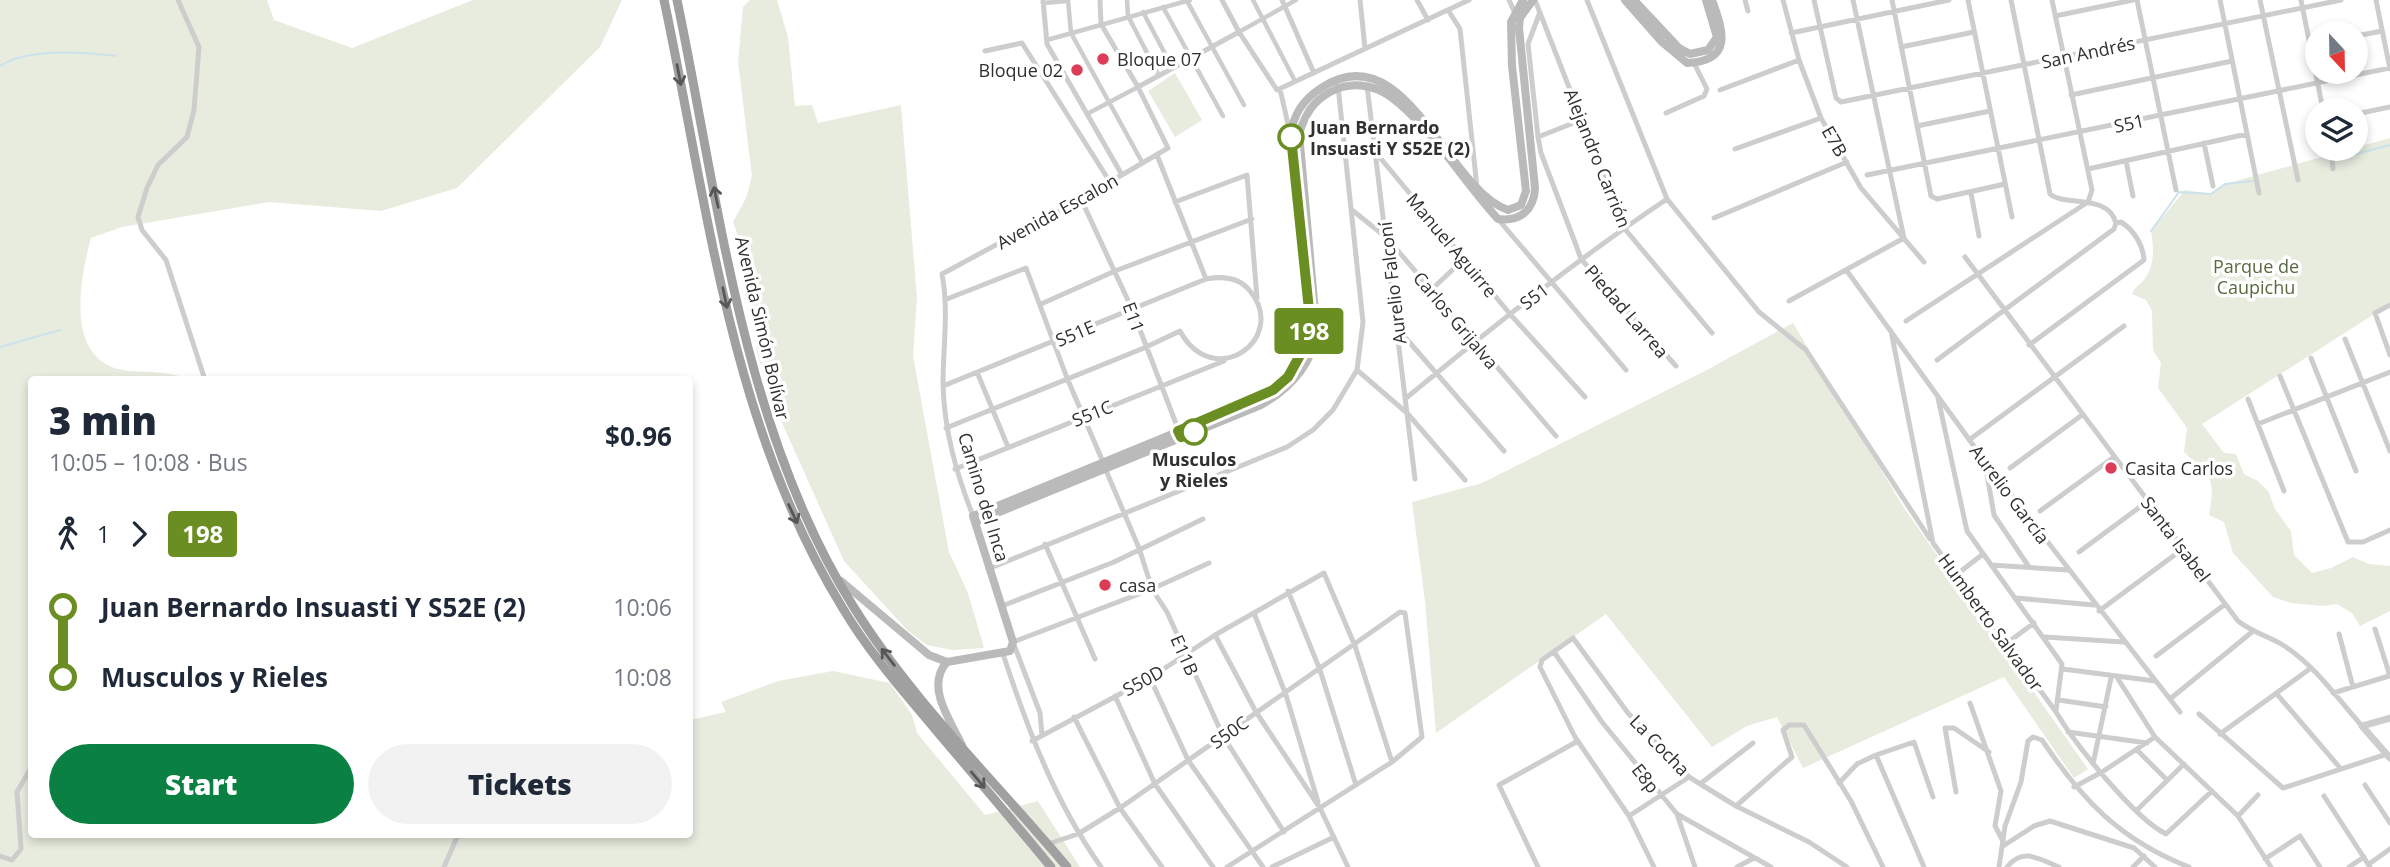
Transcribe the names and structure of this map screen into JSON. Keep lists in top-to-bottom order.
{
  "streets": {
    "highway": ["Avenida Simón Bolívar"],
    "main road": ["Camino del Inca"],
    "street": [
      "San Andrés",
      "S51",
      "E7B",
      "Alejandro Carrión",
      "Avenida Escalon",
      "Manuel Aguirre",
      "Aurelio Falconí",
      "Piedad Larrea",
      "E11",
      "Carlos Grijalva",
      "S51E",
      "S51C",
      "Aurelio García",
      "Santa Isabel",
      "Humberto Salvador",
      "E11B",
      "S50D",
      "S50C",
      "La Cocha",
      "E8p"
    ]
  },
  "crossings": [
    ["S51", "Alejandro Carrión"],
    ["S51", "Manuel Aguirre"],
    ["S51", "Aurelio Falconí"],
    ["S51", "Piedad Larrea"],
    ["S51", "Carlos Grijalva"],
    ["Alejandro Carrión", "Piedad Larrea"],
    ["Avenida Escalon", "E11"],
    ["Avenida Escalon", "Camino del Inca"],
    ["Manuel Aguirre", "Aurelio Falconí"],
    ["Aurelio Falconí", "Carlos Grijalva"],
    ["E11", "S51E"],
    ["E11", "S51C"],
    ["Avenida Simón Bolívar", "S50C"],
    ["S51E", "Camino del Inca"],
    ["S51E", "E11B"],
    ["S51C", "Camino del Inca"],
    ["S51C", "E11B"],
    ["Aurelio García", "Humberto Salvador"],
    ["Camino del Inca", "E11B"],
    ["E11B", "S50D"],
    ["E11B", "S50C"],
    ["S50D", "S50C"],
    ["La Cocha", "E8p"]
  ],
  "parks": ["Parque de Caupichu"],
  "places": [
    "Bloque 07",
    "Bloque 02",
    "Juan Bernardo Insuasti Y S52E (2)",
    "Musculos y Rieles",
    "Casita Carlos",
    "casa"
  ],
  "lines": ["bus line 198"],
  "north": "bottom",
  "page": {
    "on_map": "198",
    "heading": ["3 min", "10:05 – 10:08 · Bus", "$0.96"],
    "legs": ["1", "198"],
    "list": [
      {
        "name": "Juan Bernardo Insuasti Y S52E (2)",
        "value": "10:06"
      },
      {
        "name": "Musculos y Rieles",
        "value": "10:08"
      }
    ],
    "buttons": ["Start", "Tickets"]
  }
}
